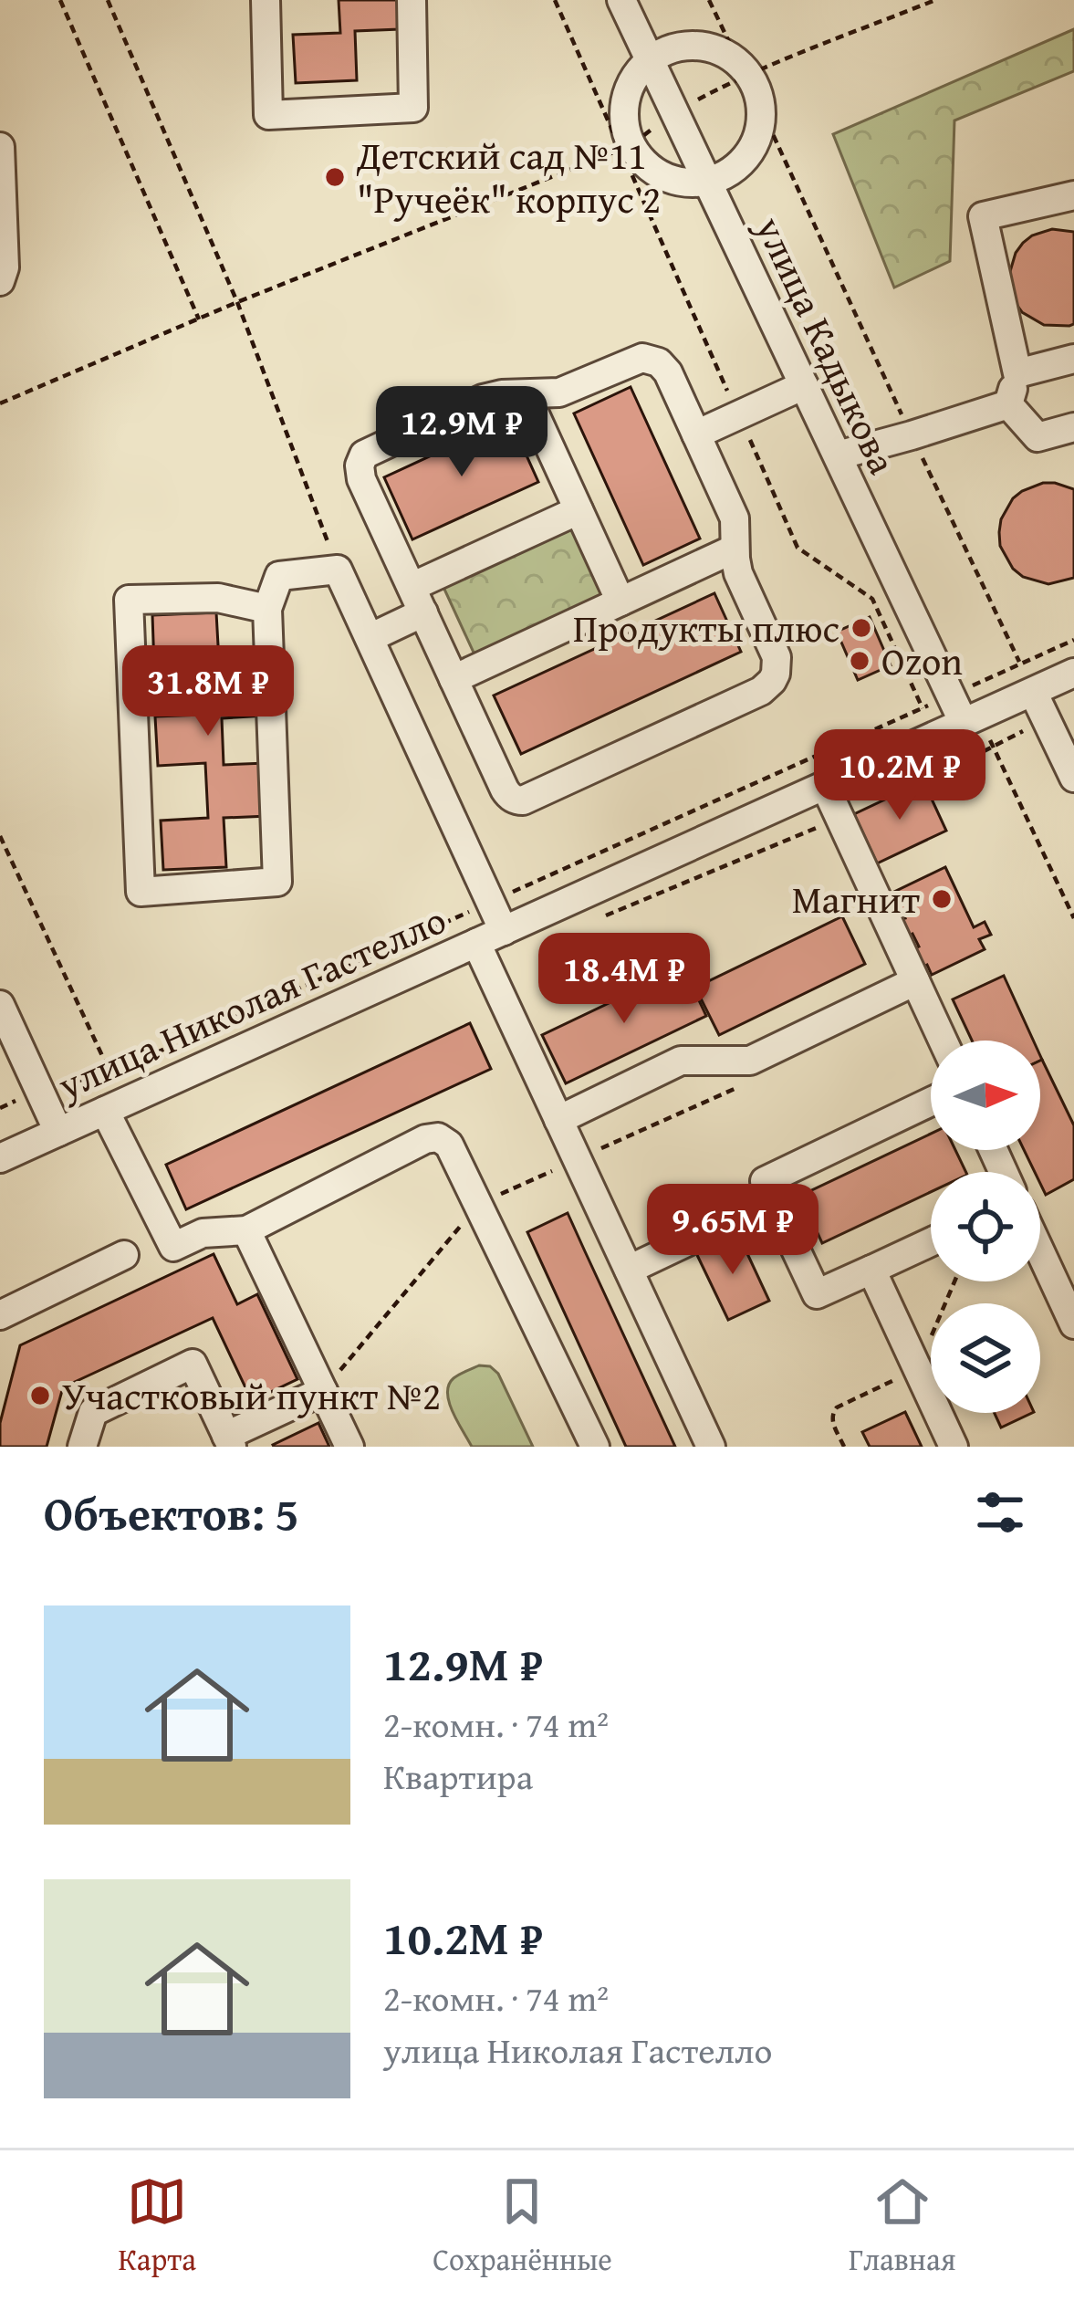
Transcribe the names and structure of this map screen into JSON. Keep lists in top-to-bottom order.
{
  "streets": {
    "street": ["улица Кадыкова", "улица Николая Гастелло"]
  },
  "crossings": [
    ["улица Кадыкова", "улица Николая Гастелло"]
  ],
  "places": [
    "Детский сад №11 \"Ручеёк\" корпус 2",
    "Продукты плюс",
    "Ozon",
    "Магнит",
    "Участковый пункт №2"
  ],
  "north": "right",
  "page": {
    "price": [
      "12.9M ₽",
      "31.8M ₽",
      "10.2M ₽",
      "18.4M ₽",
      "9.65M ₽"
    ],
    "heading": "Объектов: 5",
    "list": [
      {
        "name": "12.9M ₽",
        "note": "2-комн. · 74 m² · Квартира"
      },
      {
        "name": "10.2M ₽",
        "note": "2-комн. · 74 m² · улица Николая Гастелло"
      }
    ],
    "tabs": ["Карта", "Сохранённые", "Главная"]
  }
}
